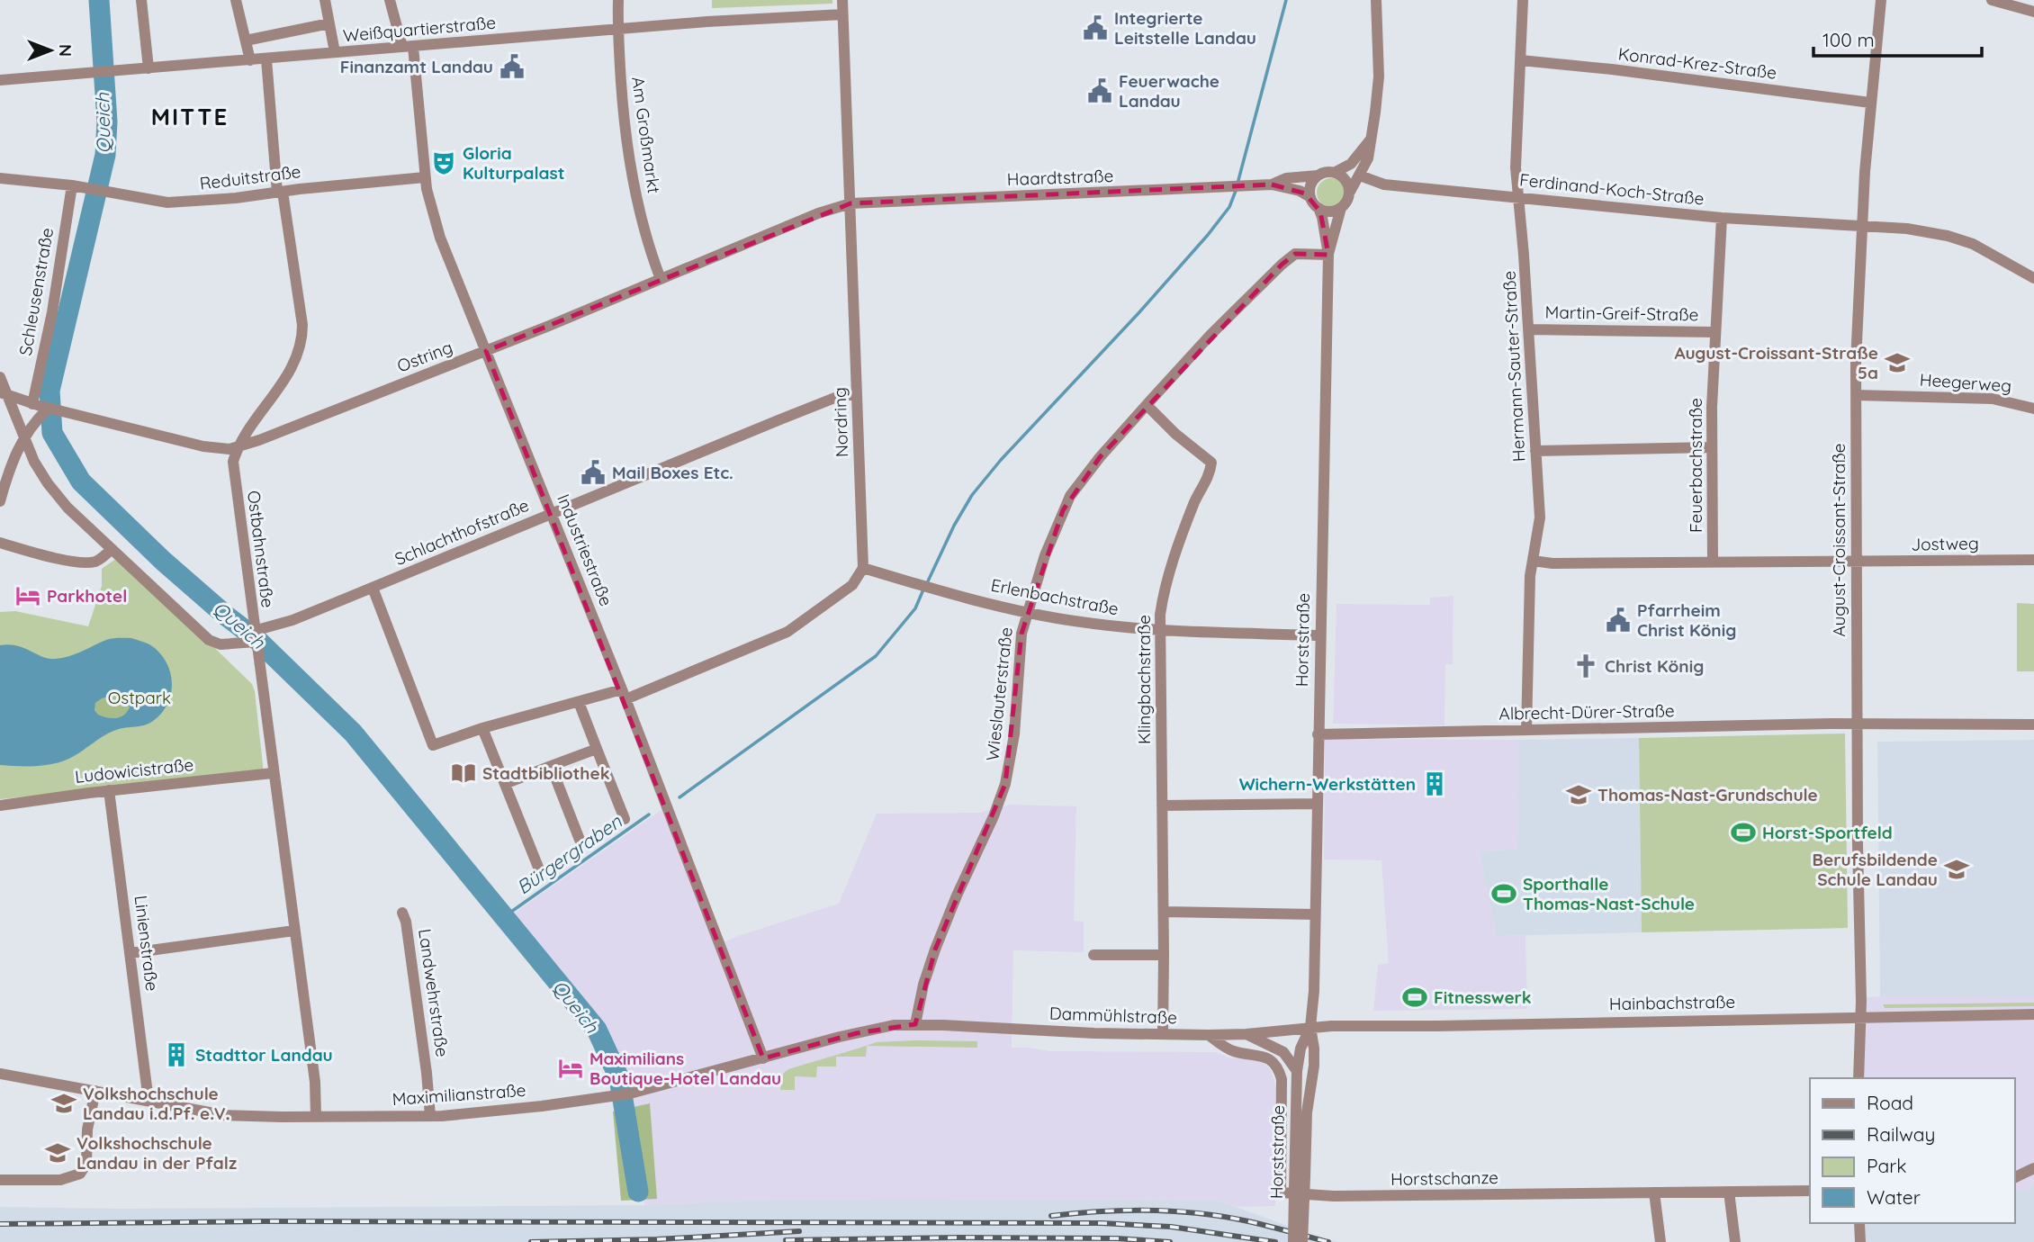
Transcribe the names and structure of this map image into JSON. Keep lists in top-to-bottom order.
{
  "streets": {
    "street": [
      "Weißquartierstraße",
      "Konrad-Krez-Straße",
      "Am Großmarkt",
      "Reduitstraße",
      "Haardtstraße",
      "Ferdinand-Koch-Straße",
      "Schleusenstraße",
      "Martin-Greif-Straße",
      "Ostring",
      "Hermann-Sauter-Straße",
      "Heegerweg",
      "Nordring",
      "Feuerbachstraße",
      "Schlachthofstraße",
      "August-Croissant-Straße",
      "Jostweg",
      "Ostbahnstraße",
      "Industriestraße",
      "Erlenbachstraße",
      "Horststraße",
      "Klingbachstraße",
      "Wieslauterstraße",
      "Albrecht-Dürer-Straße",
      "Ludowicistraße",
      "Linienstraße",
      "Landwehrstraße",
      "Hainbachstraße",
      "Dammühlstraße",
      "Maximilianstraße",
      "Horstschanze"
    ]
  },
  "crossings": [
    ["Weißquartierstraße", "Am Großmarkt"],
    ["Weißquartierstraße", "Nordring"],
    ["Weißquartierstraße", "Ostbahnstraße"],
    ["Weißquartierstraße", "Industriestraße"],
    ["Konrad-Krez-Straße", "Hermann-Sauter-Straße"],
    ["Konrad-Krez-Straße", "August-Croissant-Straße"],
    ["Am Großmarkt", "Ostring"],
    ["Reduitstraße", "Schleusenstraße"],
    ["Reduitstraße", "Ostbahnstraße"],
    ["Reduitstraße", "Industriestraße"],
    ["Haardtstraße", "Ostring"],
    ["Haardtstraße", "Nordring"],
    ["Haardtstraße", "Horststraße"],
    ["Ferdinand-Koch-Straße", "Hermann-Sauter-Straße"],
    ["Ferdinand-Koch-Straße", "Feuerbachstraße"],
    ["Ferdinand-Koch-Straße", "August-Croissant-Straße"],
    ["Ferdinand-Koch-Straße", "Horststraße"],
    ["Schleusenstraße", "Ostring"],
    ["Martin-Greif-Straße", "Hermann-Sauter-Straße"],
    ["Martin-Greif-Straße", "Feuerbachstraße"],
    ["Ostring", "Nordring"],
    ["Ostring", "Schlachthofstraße"],
    ["Ostring", "Ostbahnstraße"],
    ["Ostring", "Industriestraße"],
    ["Hermann-Sauter-Straße", "Jostweg"],
    ["Hermann-Sauter-Straße", "Albrecht-Dürer-Straße"],
    ["Heegerweg", "August-Croissant-Straße"],
    ["Nordring", "Schlachthofstraße"],
    ["Nordring", "Erlenbachstraße"],
    ["Feuerbachstraße", "Jostweg"],
    ["Schlachthofstraße", "Ostbahnstraße"],
    ["Schlachthofstraße", "Industriestraße"],
    ["August-Croissant-Straße", "Jostweg"],
    ["August-Croissant-Straße", "Albrecht-Dürer-Straße"],
    ["August-Croissant-Straße", "Hainbachstraße"],
    ["Ostbahnstraße", "Ludowicistraße"],
    ["Ostbahnstraße", "Maximilianstraße"],
    ["Industriestraße", "Maximilianstraße"],
    ["Erlenbachstraße", "Horststraße"],
    ["Erlenbachstraße", "Klingbachstraße"],
    ["Erlenbachstraße", "Wieslauterstraße"],
    ["Horststraße", "Wieslauterstraße"],
    ["Horststraße", "Albrecht-Dürer-Straße"],
    ["Horststraße", "Hainbachstraße"],
    ["Horststraße", "Dammühlstraße"],
    ["Klingbachstraße", "Wieslauterstraße"],
    ["Klingbachstraße", "Dammühlstraße"],
    ["Wieslauterstraße", "Dammühlstraße"],
    ["Wieslauterstraße", "Maximilianstraße"],
    ["Ludowicistraße", "Linienstraße"],
    ["Linienstraße", "Maximilianstraße"],
    ["Landwehrstraße", "Maximilianstraße"],
    ["Hainbachstraße", "Dammühlstraße"],
    ["Dammühlstraße", "Maximilianstraße"],
    ["Dammühlstraße", "Horstschanze"]
  ],
  "districts": ["MITTE"],
  "water": ["Queich", "Bürgergraben"],
  "parks": ["Ostpark"],
  "places": {
    "public building": [
      "Integrierte Leitstelle Landau",
      "Finanzamt Landau",
      "Feuerwache Landau",
      "Mail Boxes Etc.",
      "Pfarrheim Christ König"
    ],
    "theatre": ["Gloria Kulturpalast"],
    "school or university": [
      "August-Croissant-Straße 5a",
      "Thomas-Nast-Grundschule",
      "Berufsbildende Schule Landau",
      "Volkshochschule Landau i.d.Pf. e.V.",
      "Volkshochschule Landau in der Pfalz"
    ],
    "hotel": ["Parkhotel", "Maximilians Boutique-Hotel Landau"],
    "church": ["Christ König"],
    "library": ["Stadtbibliothek"],
    "building": ["Wichern-Werkstätten", "Stadttor Landau"],
    "sports": ["Horst-Sportfeld", "Sporthalle Thomas-Nast-Schule", "Fitnesswerk"]
  },
  "legend": [
    "Road",
    "Railway",
    "Park",
    "Water"
  ],
  "scale_bar": "100 m",
  "north": "right"
}
